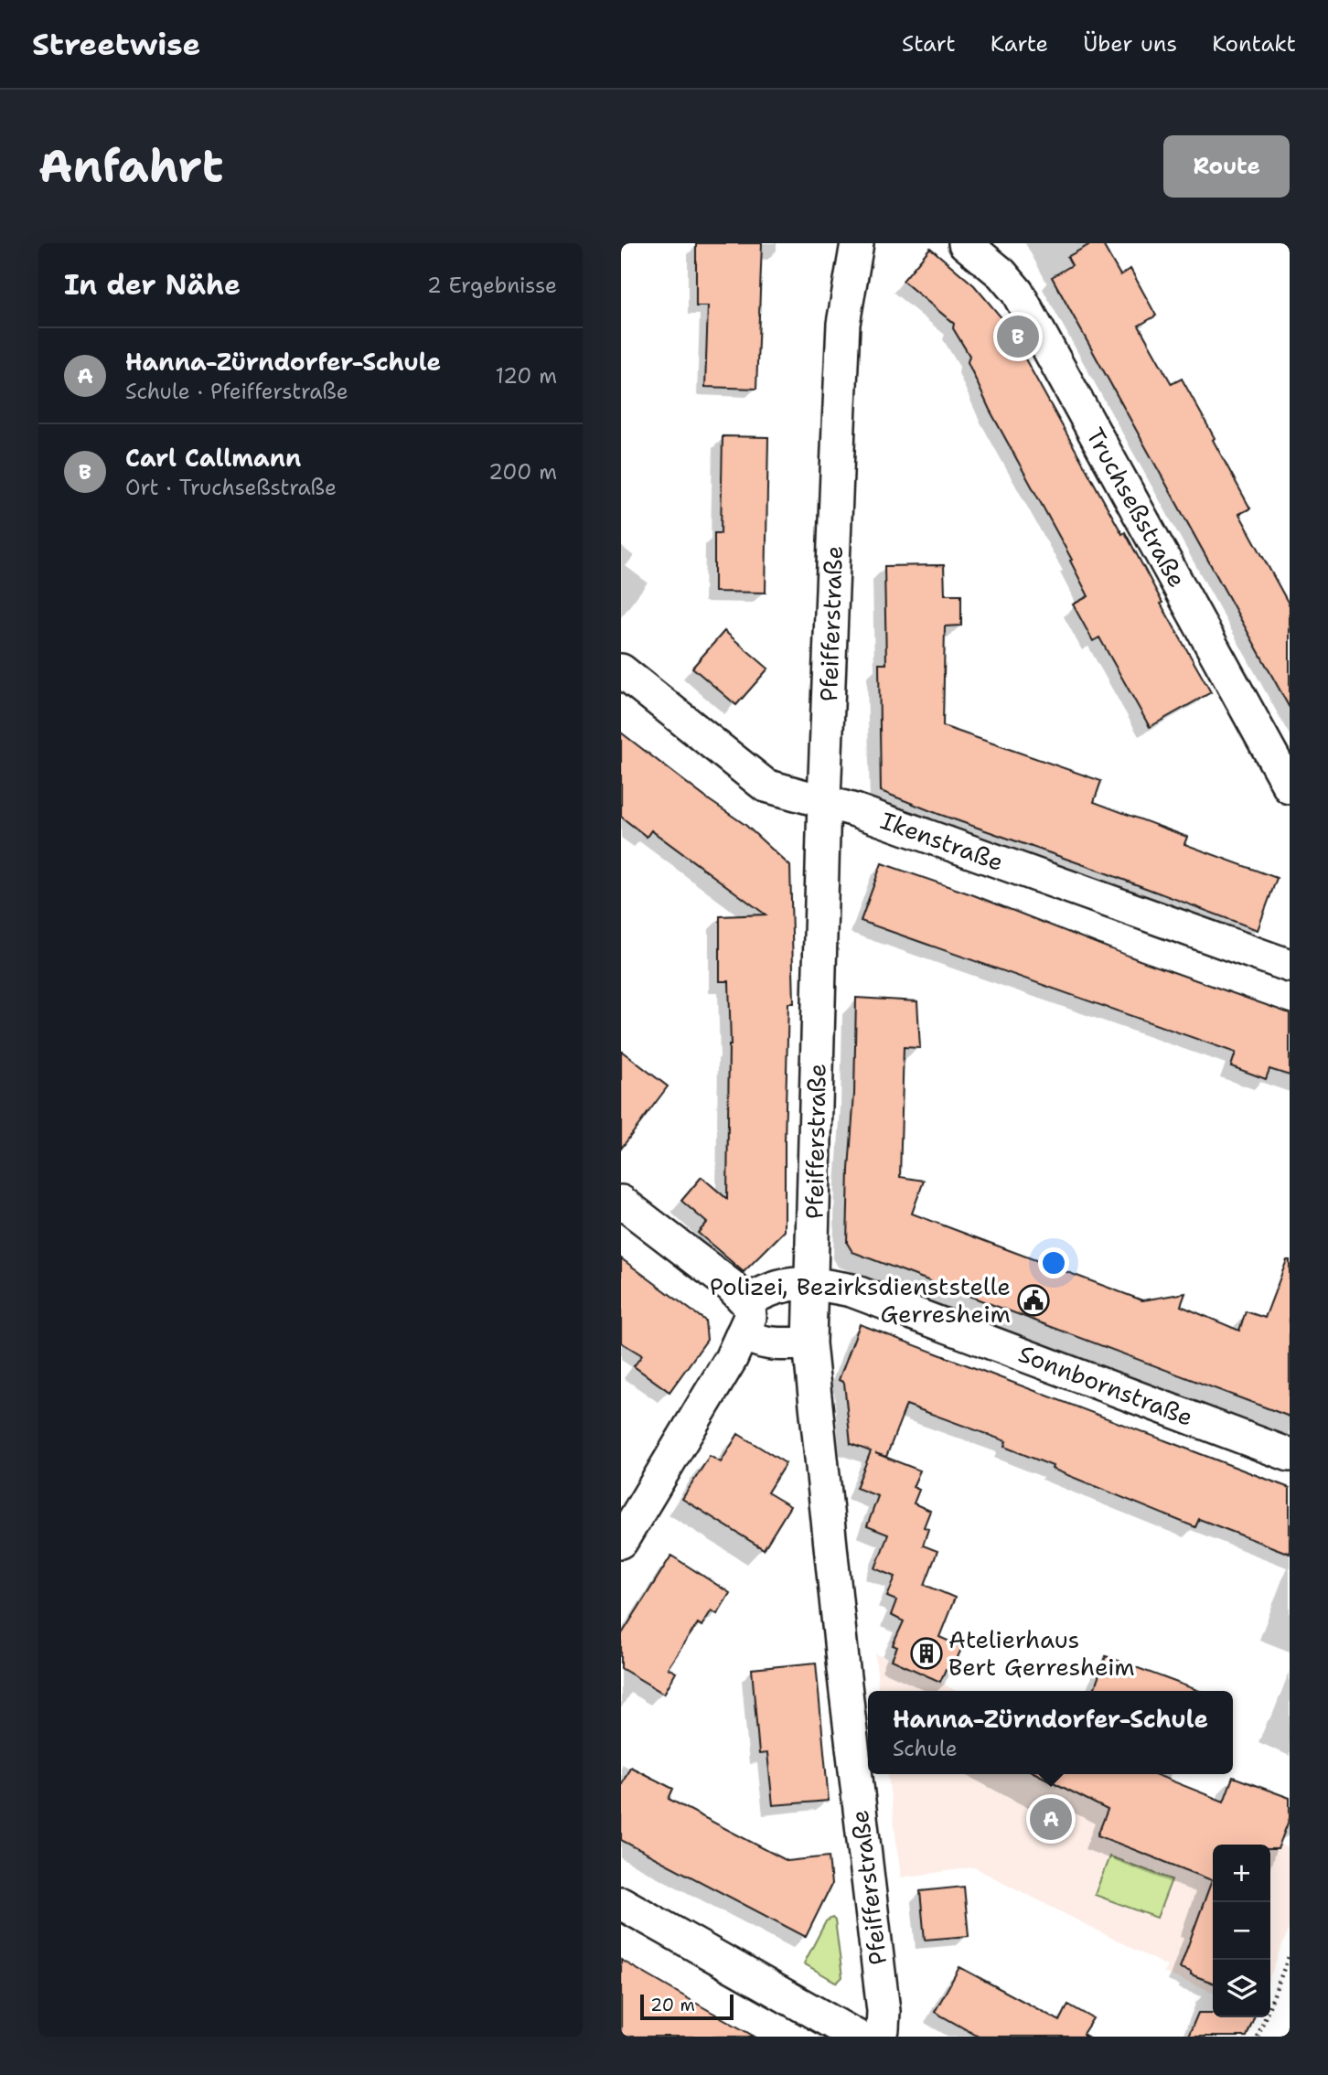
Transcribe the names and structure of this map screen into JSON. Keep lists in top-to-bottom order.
{
  "streets": {
    "street": [
      "Truchseßstraße",
      "Pfeifferstraße",
      "Ikenstraße",
      "Sonnbornstraße"
    ]
  },
  "crossings": [
    ["Pfeifferstraße", "Ikenstraße"],
    ["Pfeifferstraße", "Sonnbornstraße"]
  ],
  "places": {
    "public building": ["Polizei, Bezirksdienststelle Gerresheim"],
    "building": ["Atelierhaus Bert Gerresheim"]
  },
  "scale_bar": "20 m",
  "page": {
    "header": "Streetwise",
    "nav": [
      "Start",
      "Karte",
      "Über uns",
      "Kontakt"
    ],
    "buttons": "Route",
    "title": "Anfahrt",
    "heading": ["In der Nähe", "2 Ergebnisse"],
    "pins": ["B", "A"],
    "list": [
      {
        "mark": "A",
        "name": "Hanna-Zürndorfer-Schule",
        "note": "Schule · Pfeifferstraße",
        "value": "120 m"
      },
      {
        "mark": "B",
        "name": "Carl Callmann",
        "note": "Ort · Truchseßstraße",
        "value": "200 m"
      }
    ],
    "popup": ["Hanna-Zürndorfer-Schule", "Schule"],
    "map_buttons": ["+", "−"],
    "scale": "20 m"
  }
}
